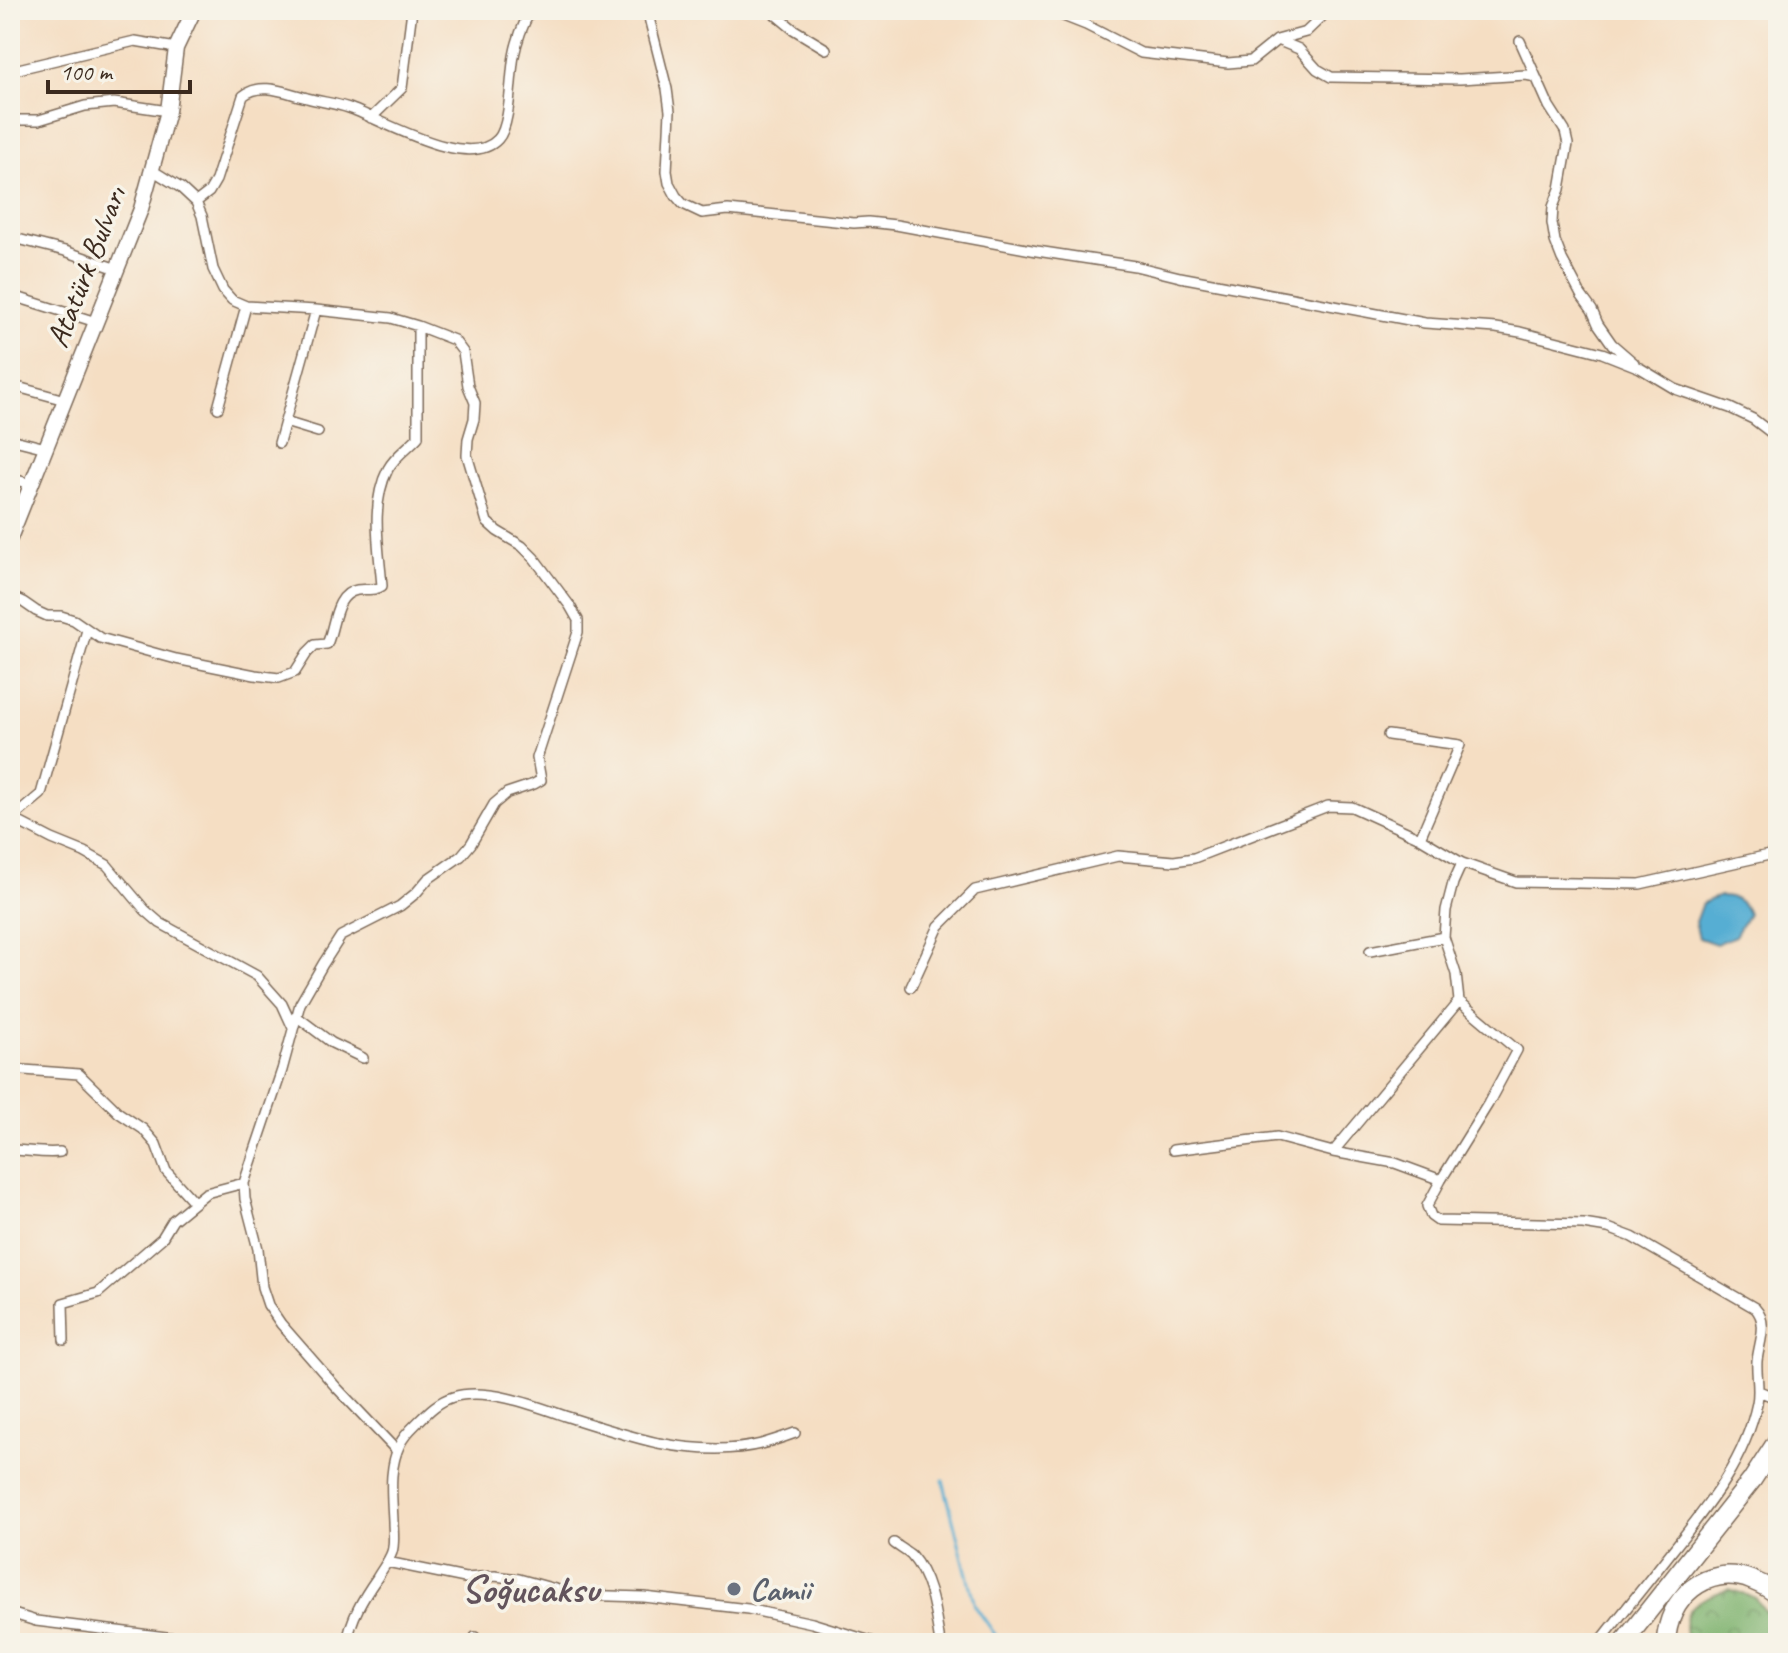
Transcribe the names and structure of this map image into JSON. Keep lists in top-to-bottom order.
{
  "streets": {
    "street": ["Atatürk Bulvarı"]
  },
  "districts": ["Soğucaksu"],
  "places": ["Camii"],
  "scale_bar": "100 m"
}
